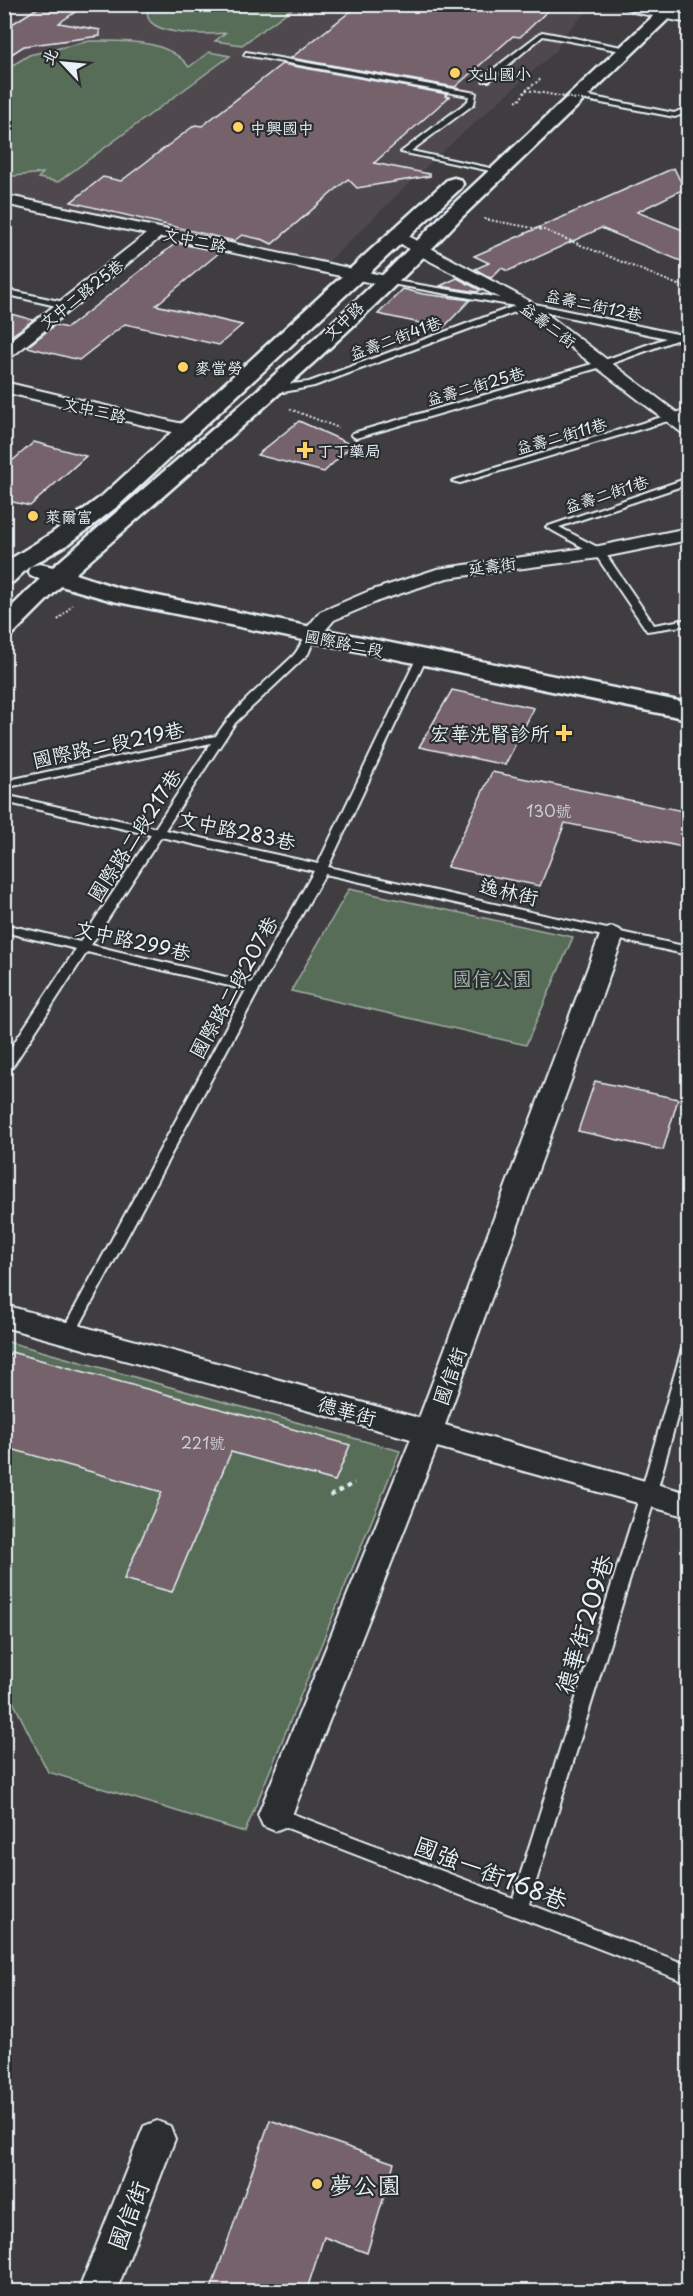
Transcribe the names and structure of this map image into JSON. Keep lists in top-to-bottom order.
{
  "streets": {
    "street": [
      "文中二路",
      "文中二路25巷",
      "文中路",
      "益壽二街",
      "文中三路",
      "延壽街",
      "國際路二段",
      "國信街",
      "德華街"
    ],
    "lane": [
      "益壽二街12巷",
      "益壽二街41巷",
      "益壽二街25巷",
      "益壽二街11巷",
      "益壽二街1巷",
      "國際路二段219巷",
      "文中路283巷",
      "國際路二段217巷",
      "逸林街",
      "文中路299巷",
      "國際路二段207巷",
      "德華街209巷",
      "國強一街168巷"
    ]
  },
  "crossings": [
    ["文中二路", "文中二路25巷"],
    ["文中二路", "益壽二街12巷"],
    ["文中二路", "文中路"],
    ["益壽二街12巷", "文中路"],
    ["益壽二街12巷", "益壽二街"],
    ["益壽二街12巷", "益壽二街41巷"],
    ["益壽二街12巷", "益壽二街25巷"],
    ["文中路", "益壽二街"],
    ["文中路", "益壽二街41巷"],
    ["文中路", "文中三路"],
    ["文中路", "國際路二段"],
    ["益壽二街", "益壽二街41巷"],
    ["益壽二街", "益壽二街25巷"],
    ["益壽二街", "益壽二街11巷"],
    ["益壽二街1巷", "延壽街"],
    ["延壽街", "國際路二段"],
    ["延壽街", "國際路二段217巷"],
    ["國際路二段", "國際路二段217巷"],
    ["國際路二段", "國際路二段207巷"],
    ["國際路二段219巷", "國際路二段217巷"],
    ["文中路283巷", "國際路二段217巷"],
    ["文中路283巷", "逸林街"],
    ["文中路283巷", "國際路二段207巷"],
    ["國際路二段217巷", "文中路299巷"],
    ["逸林街", "國際路二段207巷"],
    ["逸林街", "國信街"],
    ["文中路299巷", "國際路二段207巷"],
    ["國際路二段207巷", "德華街"],
    ["國信街", "德華街"],
    ["國信街", "國強一街168巷"],
    ["德華街", "德華街209巷"],
    ["德華街209巷", "國強一街168巷"]
  ],
  "parks": ["國信公園"],
  "places": {
    "other": [
      "文山國小",
      "中興國中",
      "麥當勞",
      "萊爾富",
      "夢公園"
    ],
    "health": ["丁丁藥局", "宏華洗腎診所"]
  },
  "house_numbers": ["130號", "221號"],
  "north": "top left"
}
